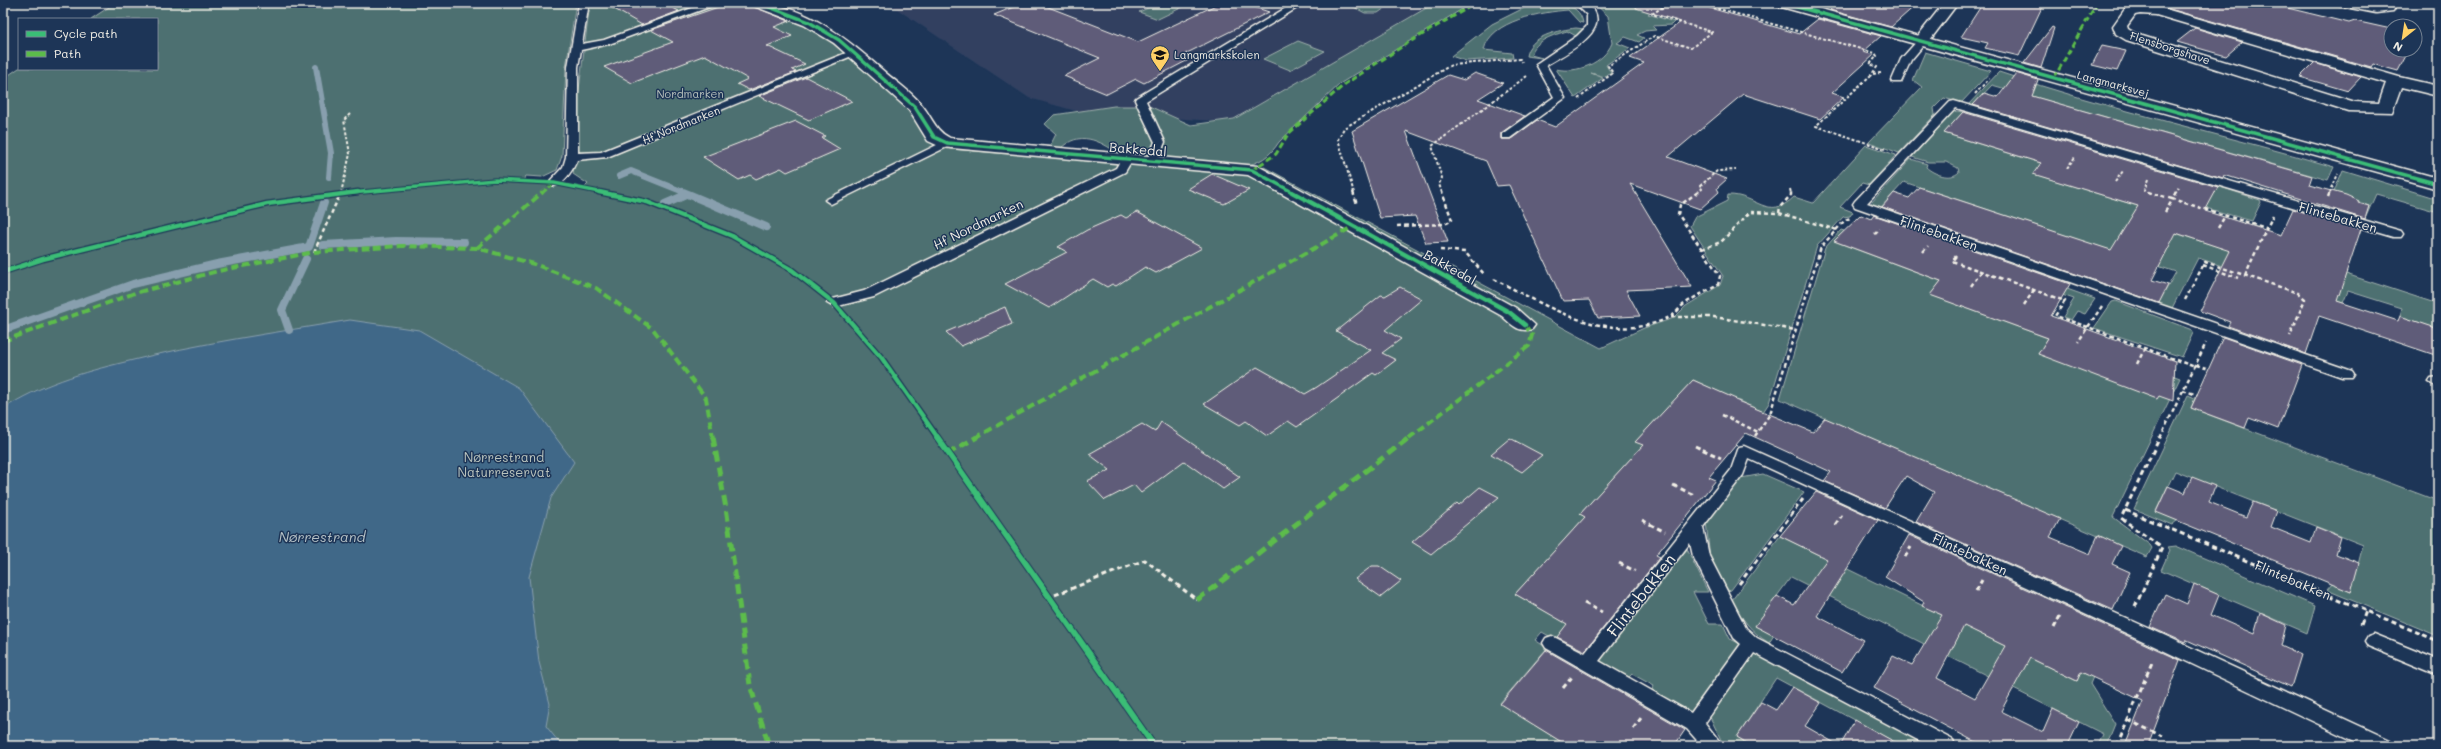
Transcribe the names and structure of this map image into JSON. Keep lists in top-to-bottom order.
{
  "streets": {
    "street": ["Flensborgshave", "Langmarksvej", "Bakkedal"],
    "lane": ["Hf Nordmarken", "Flintebakken"]
  },
  "crossings": [
    ["Hf Nordmarken", "Bakkedal"]
  ],
  "water": ["Nørrestrand"],
  "parks": ["Nordmarken", "Nørrestrand Naturreservat"],
  "places": {
    "school or university": ["Langmarkskolen"]
  },
  "legend": ["Cycle path", "Path"],
  "north": "bottom left"
}
